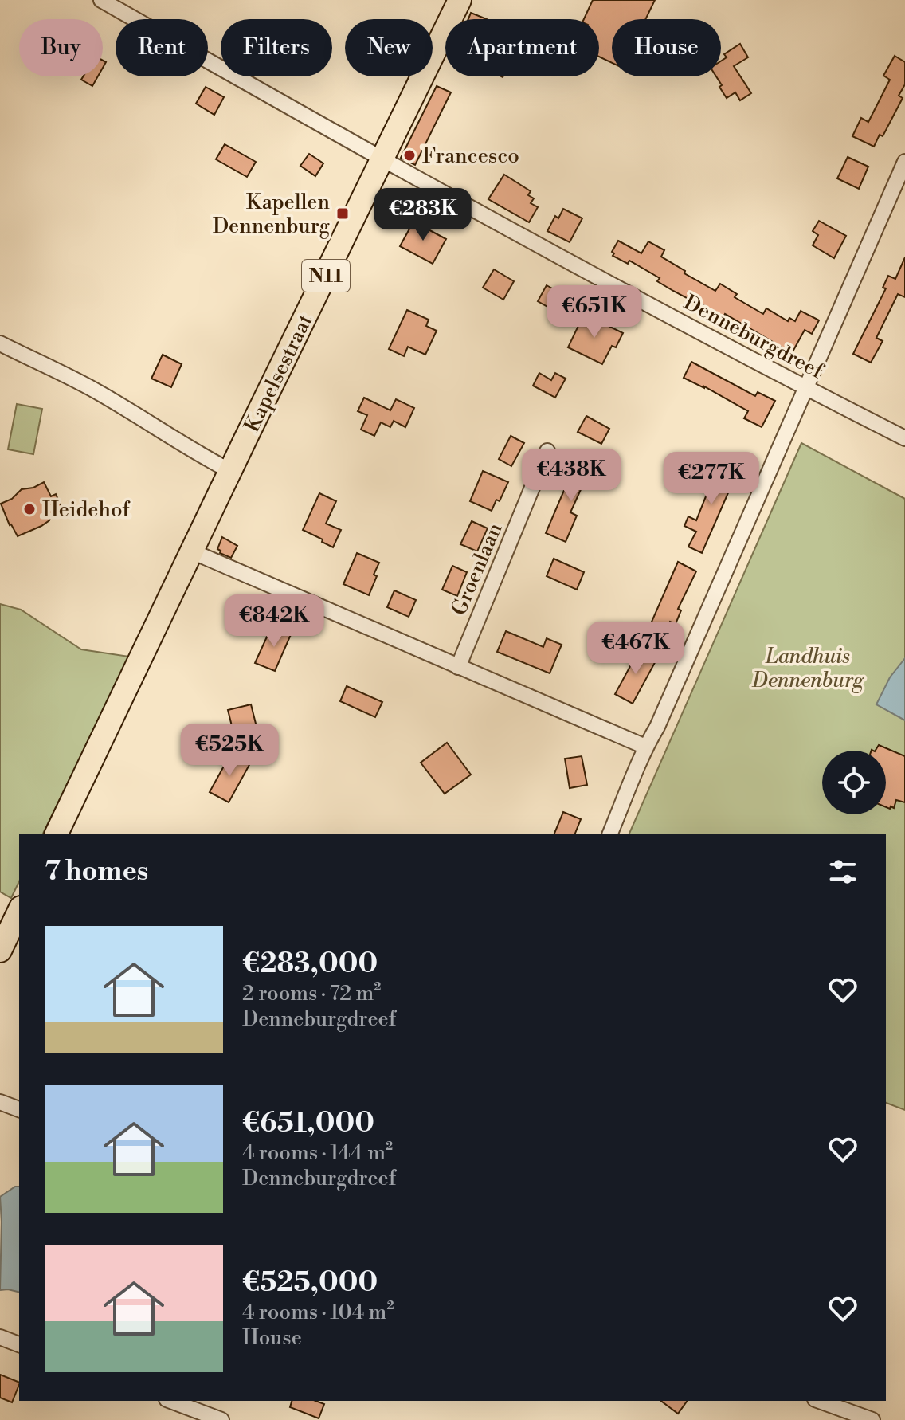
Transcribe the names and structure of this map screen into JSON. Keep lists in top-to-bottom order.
{
  "streets": {
    "main road": ["N11", "Kapelsestraat"],
    "street": ["Denneburgdreef", "Groenlaan"]
  },
  "crossings": [
    ["Denneburgdreef", "Kapelsestraat"]
  ],
  "parks": ["Landhuis Dennenburg"],
  "places": {
    "other": ["Francesco", "Heidehof"],
    "transit": ["Kapellen Dennenburg"]
  },
  "page": {
    "chip": [
      "Buy",
      "Rent",
      "Filters",
      "New",
      "Apartment",
      "House"
    ],
    "price": [
      "€283K",
      "€651K",
      "€438K",
      "€277K",
      "€842K",
      "€467K",
      "€525K"
    ],
    "heading": "7 homes",
    "list": [
      {
        "name": "€283,000",
        "note": "2 rooms · 72 m² · Denneburgdreef"
      },
      {
        "name": "€651,000",
        "note": "4 rooms · 144 m² · Denneburgdreef"
      },
      {
        "name": "€525,000",
        "note": "4 rooms · 104 m² · House"
      }
    ]
  }
}
